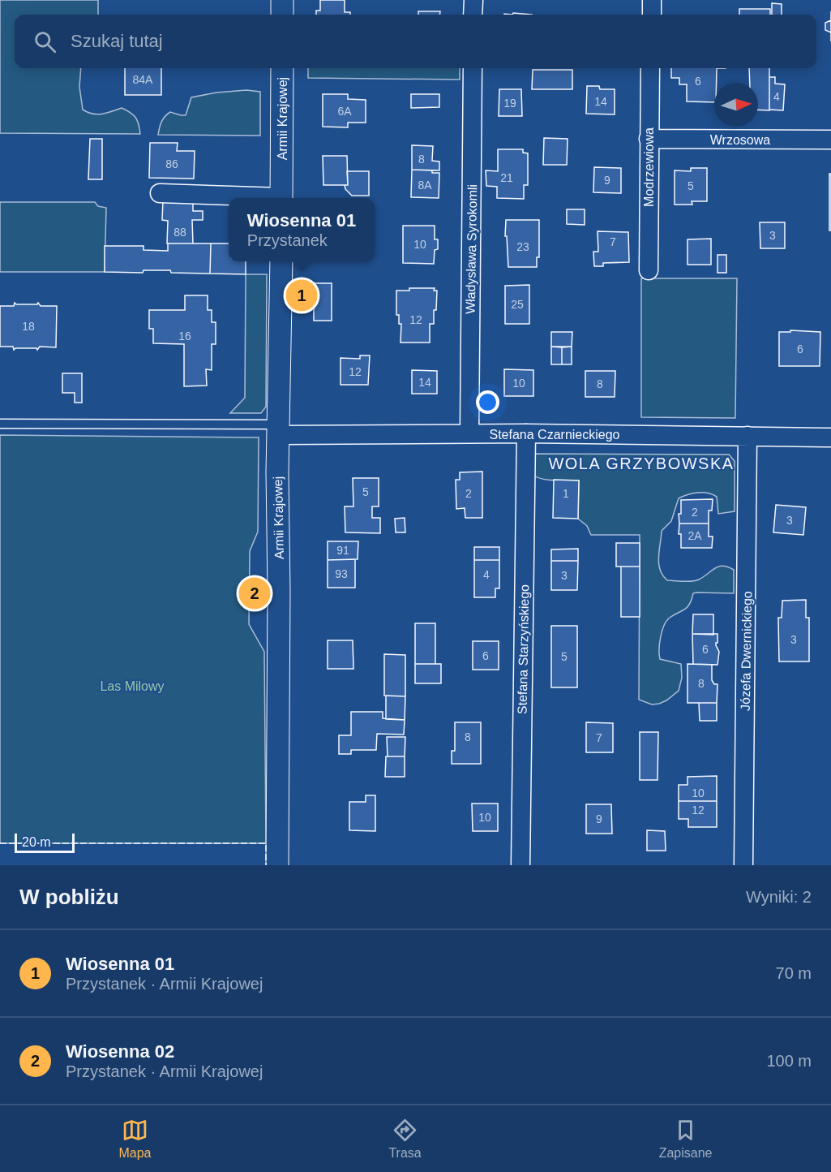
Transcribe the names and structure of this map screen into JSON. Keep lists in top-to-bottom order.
{
  "streets": {
    "street": [
      "Armii Krajowej",
      "Wrzosowa",
      "Modrzewiowa",
      "Władysława Syrokomli",
      "Stefana Czarnieckiego",
      "Stefana Starzyńskiego",
      "Józefa Dwernickiego"
    ]
  },
  "crossings": [
    ["Armii Krajowej", "Stefana Czarnieckiego"],
    ["Wrzosowa", "Modrzewiowa"],
    ["Władysława Syrokomli", "Stefana Czarnieckiego"],
    ["Stefana Czarnieckiego", "Stefana Starzyńskiego"],
    ["Stefana Czarnieckiego", "Józefa Dwernickiego"]
  ],
  "districts": ["WOLA GRZYBOWSKA"],
  "parks": ["Las Milowy"],
  "house_numbers": [
    "84A",
    "6",
    "4",
    "14",
    "19",
    "6A",
    "8",
    "86",
    "21",
    "9",
    "8A",
    "5",
    "88",
    "3",
    "7",
    "10",
    "23",
    "25",
    "12",
    "18",
    "16",
    "6",
    "12",
    "14",
    "10",
    "8",
    "5",
    "2",
    "1",
    "2",
    "3",
    "2A",
    "91",
    "93",
    "4",
    "3",
    "3",
    "6",
    "6",
    "5",
    "8",
    "8",
    "7",
    "10",
    "12",
    "10",
    "9"
  ],
  "scale_bar": "20 m",
  "north": "right",
  "page": {
    "search": "Szukaj tutaj",
    "popup": ["Wiosenna 01", "Przystanek"],
    "pins": ["1", "2"],
    "scale": "20 m",
    "heading": ["W pobliżu", "Wyniki: 2"],
    "list": [
      {
        "mark": "1",
        "name": "Wiosenna 01",
        "note": "Przystanek · Armii Krajowej",
        "value": "70 m"
      },
      {
        "mark": "2",
        "name": "Wiosenna 02",
        "note": "Przystanek · Armii Krajowej",
        "value": "100 m"
      }
    ],
    "nav": ["Mapa", "Trasa", "Zapisane"]
  }
}
